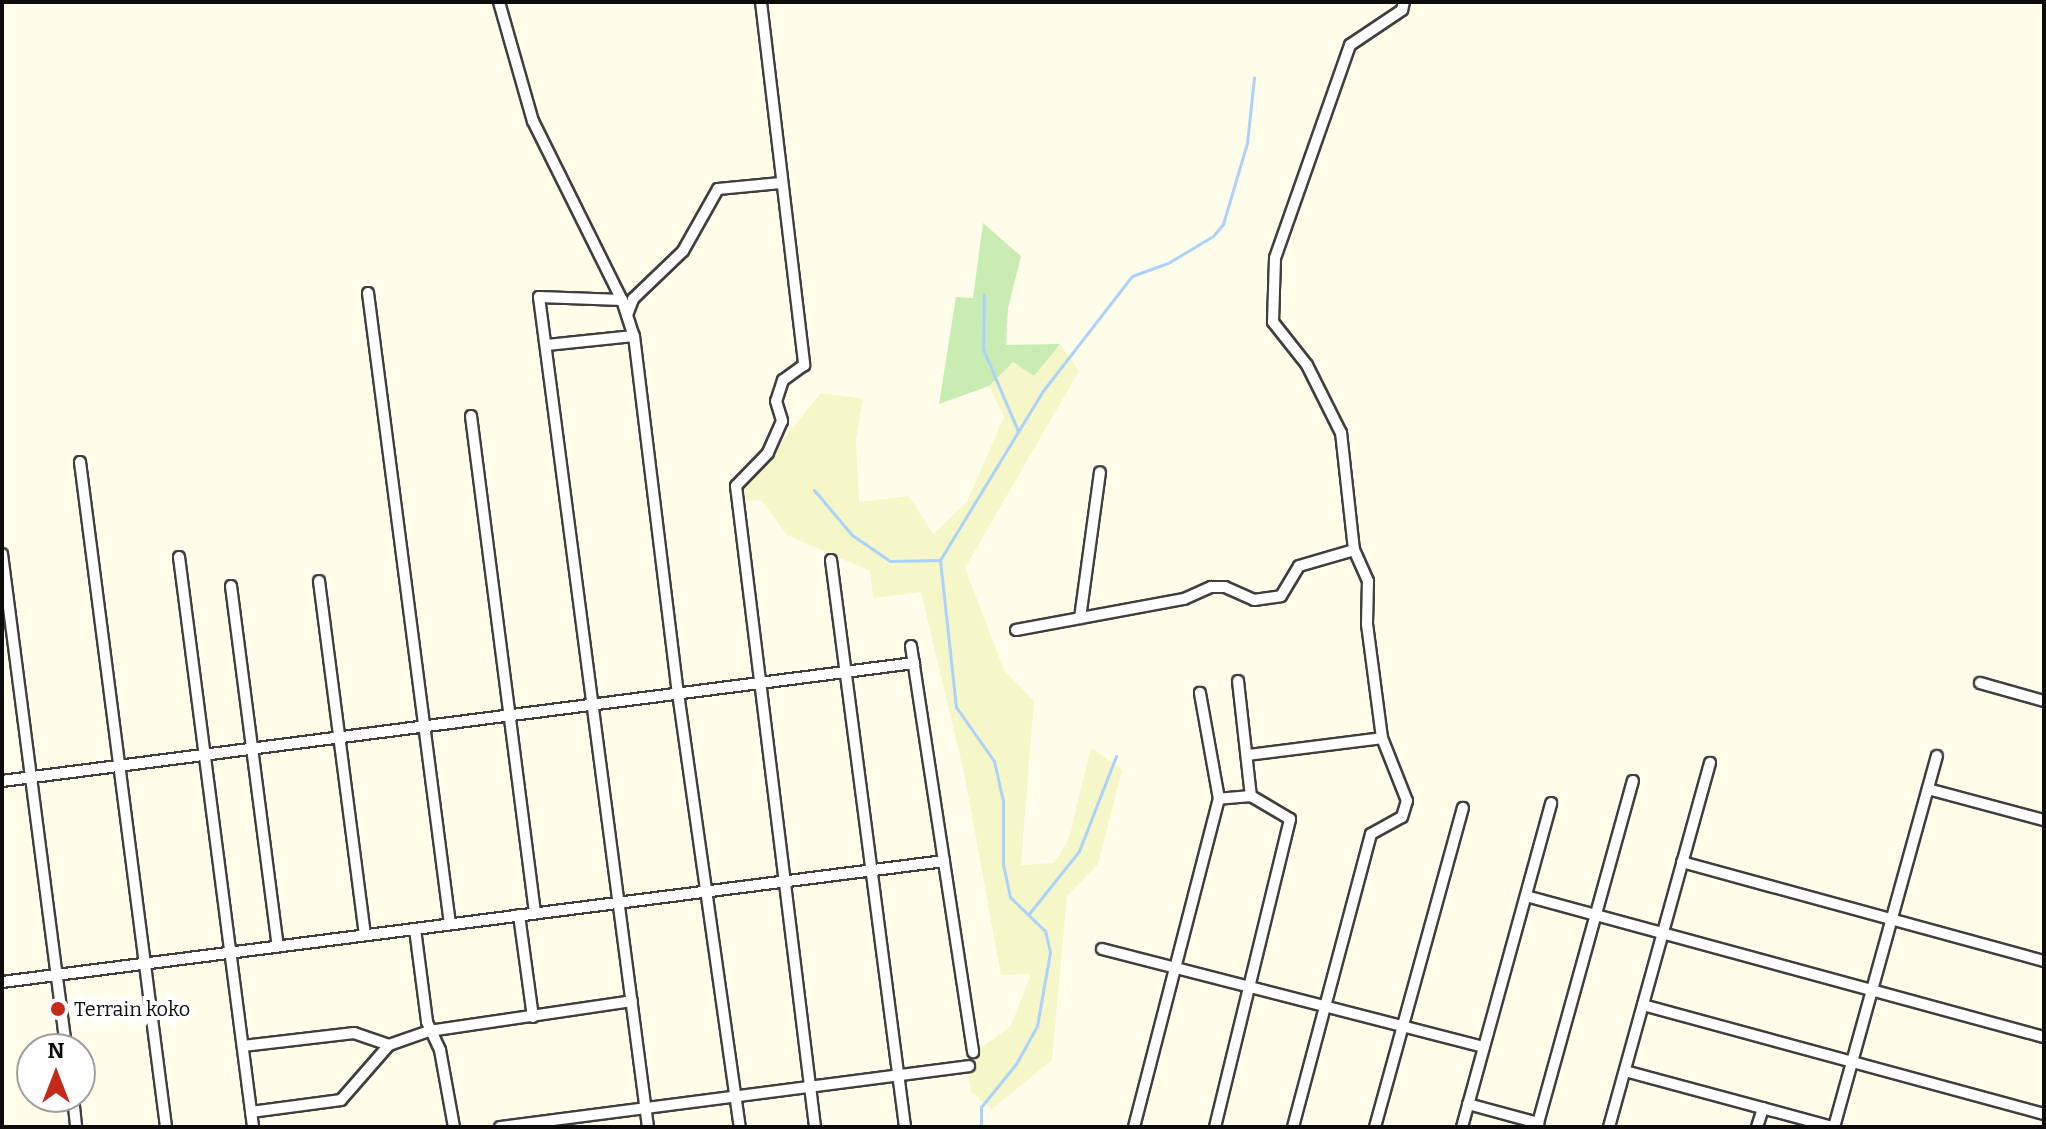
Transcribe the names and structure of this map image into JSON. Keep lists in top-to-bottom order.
{
  "places": ["Terrain koko"],
  "north": "top"
}
